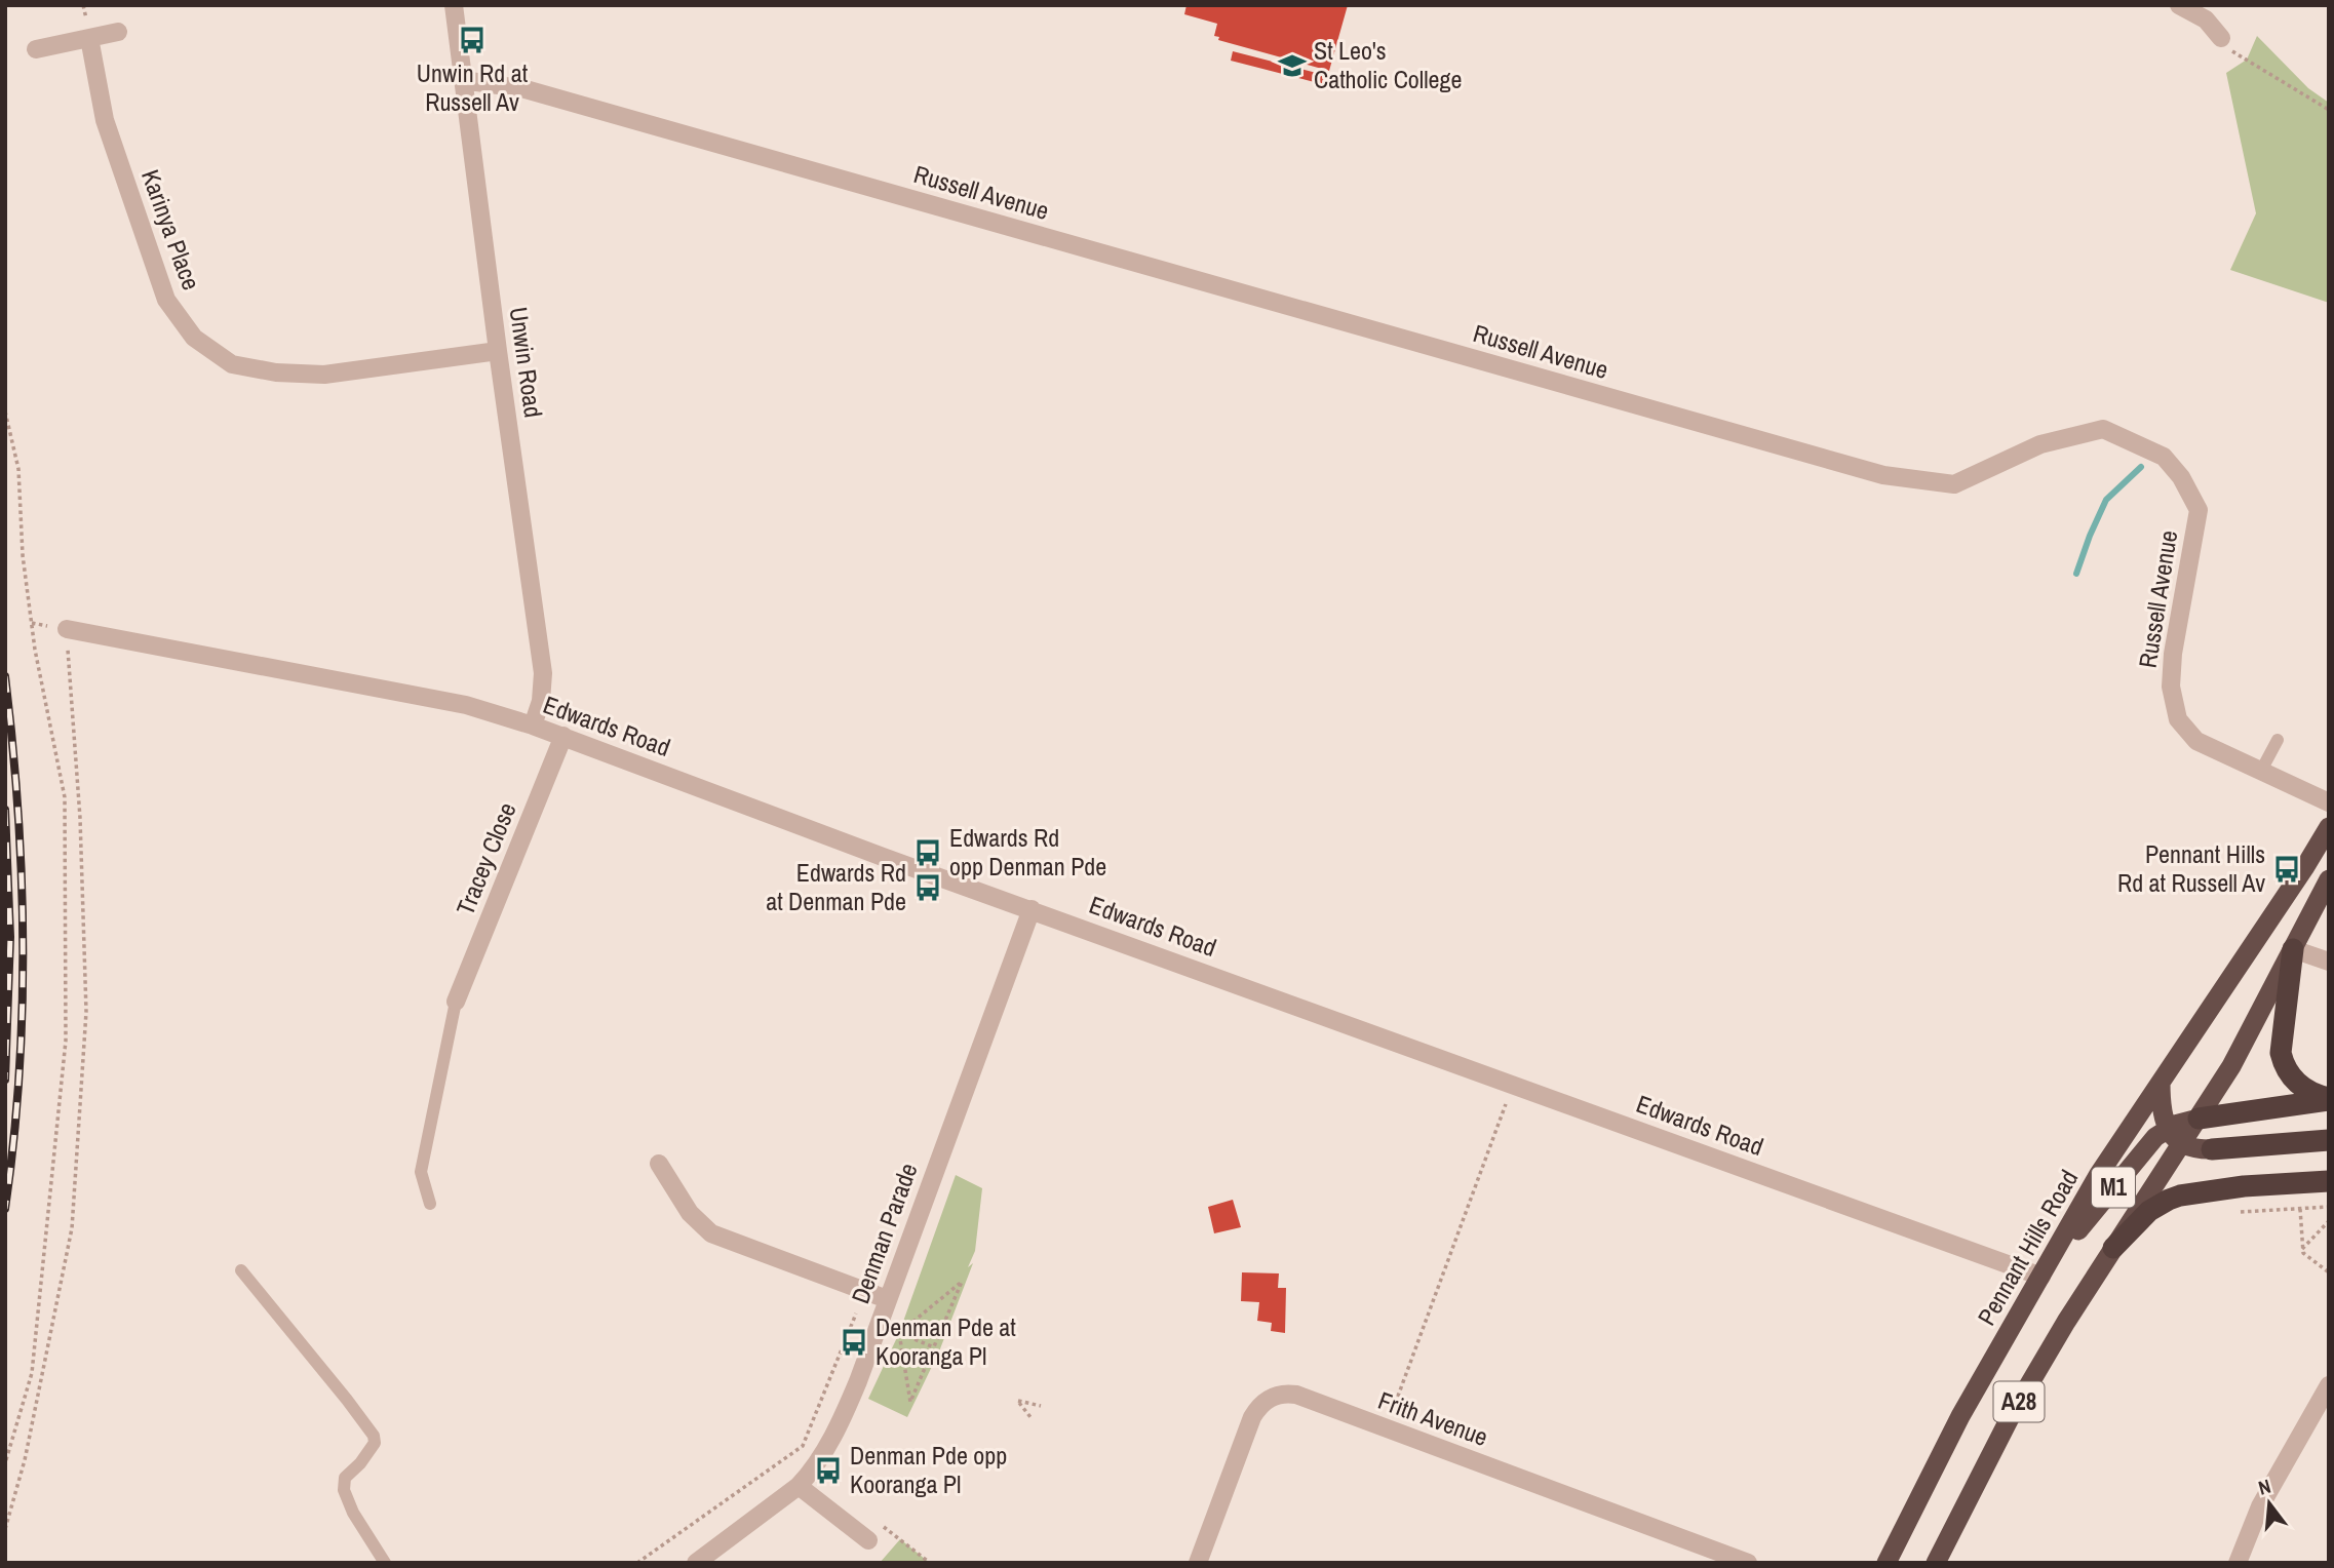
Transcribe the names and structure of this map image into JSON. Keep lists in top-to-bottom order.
{
  "streets": {
    "highway": ["M1", "Pennant Hills Road", "A28"],
    "street": [
      "Russell Avenue",
      "Karinya Place",
      "Unwin Road",
      "Edwards Road",
      "Tracey Close",
      "Denman Parade",
      "Frith Avenue"
    ]
  },
  "crossings": [
    ["Russell Avenue", "Unwin Road"],
    ["Karinya Place", "Unwin Road"],
    ["Unwin Road", "Edwards Road"],
    ["Edwards Road", "Tracey Close"],
    ["Edwards Road", "M1"],
    ["Edwards Road", "Denman Parade"],
    ["Edwards Road", "Pennant Hills Road"],
    ["M1", "Pennant Hills Road"],
    ["M1", "A28"]
  ],
  "places": {
    "bus stop": [
      "Unwin Rd at Russell Av",
      "Edwards Rd opp Denman Pde",
      "Pennant Hills Rd at Russell Av",
      "Edwards Rd at Denman Pde",
      "Denman Pde at Kooranga Pl",
      "Denman Pde opp Kooranga Pl"
    ],
    "school or university": ["St Leo's Catholic College"]
  },
  "north": "top"
}
